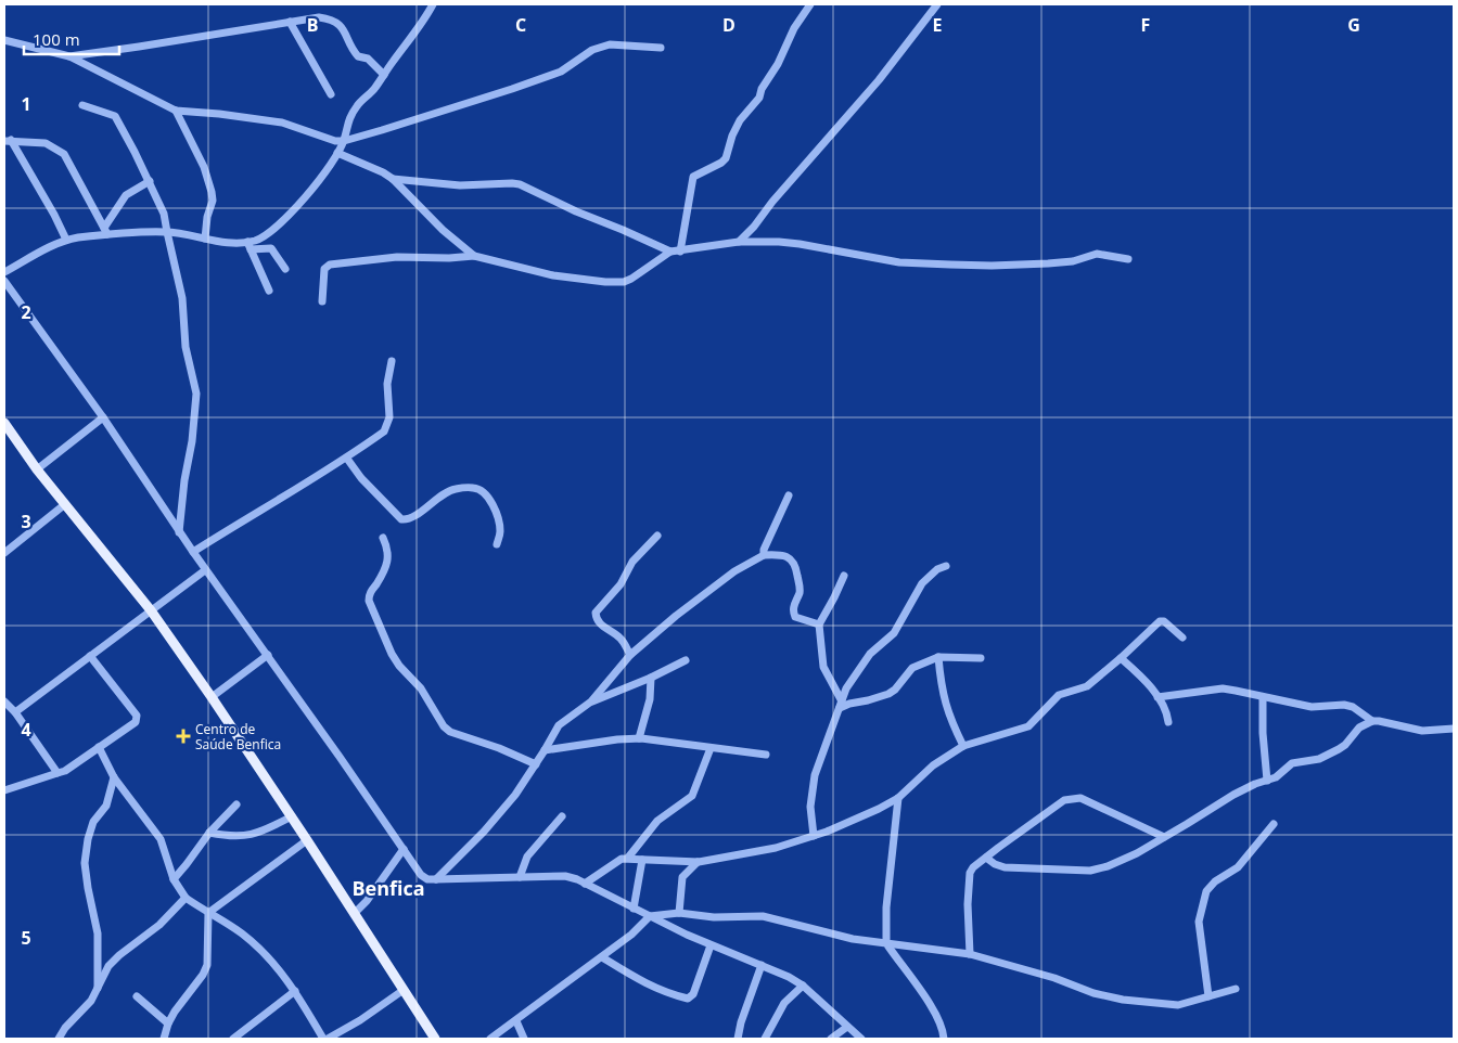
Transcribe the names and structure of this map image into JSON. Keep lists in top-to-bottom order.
{
  "districts": ["Benfica"],
  "places": {
    "health": ["Centro de Saúde Benfica"]
  },
  "scale_bar": "100 m",
  "grid": {
    "columns": [
      "B",
      "C",
      "D",
      "E",
      "F",
      "G"
    ],
    "rows": [
      "1",
      "2",
      "3",
      "4",
      "5"
    ]
  }
}
